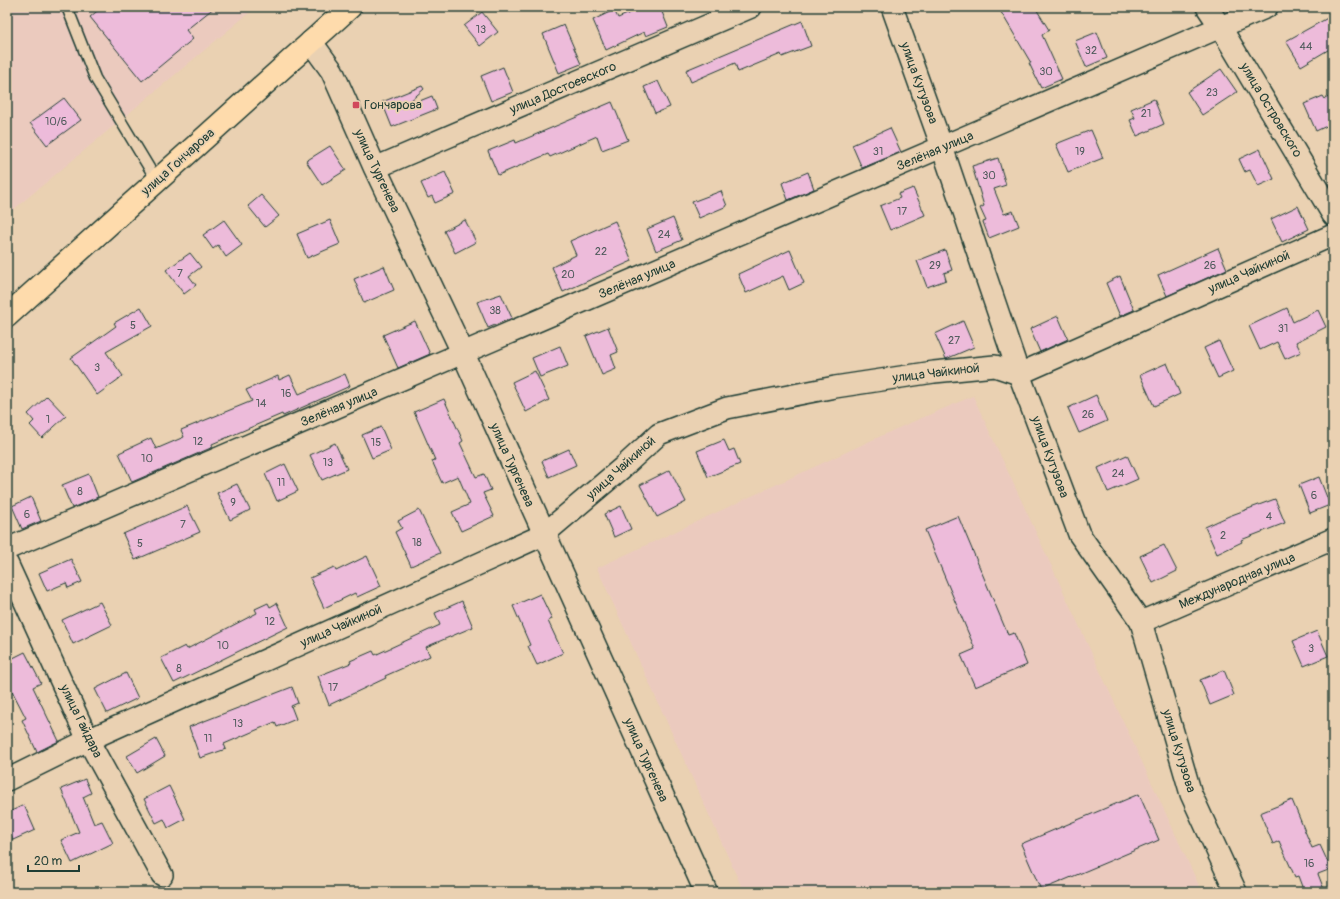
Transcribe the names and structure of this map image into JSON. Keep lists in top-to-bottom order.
{
  "streets": {
    "main road": ["улица Гончарова"],
    "street": [
      "улица Кутузова",
      "улица Достоевского",
      "улица Островского",
      "Зелёная улица",
      "улица Тургенева",
      "улица Чайкиной",
      "Международная улица",
      "улица Гайдара"
    ]
  },
  "crossings": [
    ["улица Кутузова", "Зелёная улица"],
    ["улица Кутузова", "улица Чайкиной"],
    ["улица Кутузова", "Международная улица"],
    ["улица Достоевского", "улица Тургенева"],
    ["улица Островского", "Зелёная улица"],
    ["Зелёная улица", "улица Тургенева"],
    ["улица Гончарова", "улица Тургенева"],
    ["улица Тургенева", "улица Чайкиной"],
    ["улица Чайкиной", "улица Гайдара"]
  ],
  "places": {
    "transit": ["Гончарова"]
  },
  "house_numbers": [
    "13",
    "44",
    "32",
    "30",
    "23",
    "21",
    "10/6",
    "31",
    "19",
    "30",
    "17",
    "24",
    "22",
    "29",
    "26",
    "7",
    "20",
    "38",
    "5",
    "31",
    "27",
    "3",
    "16",
    "14",
    "26",
    "1",
    "12",
    "15",
    "10",
    "13",
    "24",
    "11",
    "8",
    "6",
    "9",
    "6",
    "4",
    "7",
    "2",
    "18",
    "5",
    "12",
    "10",
    "3",
    "8",
    "17",
    "13",
    "11",
    "16"
  ],
  "scale_bar": "20 m"
}
